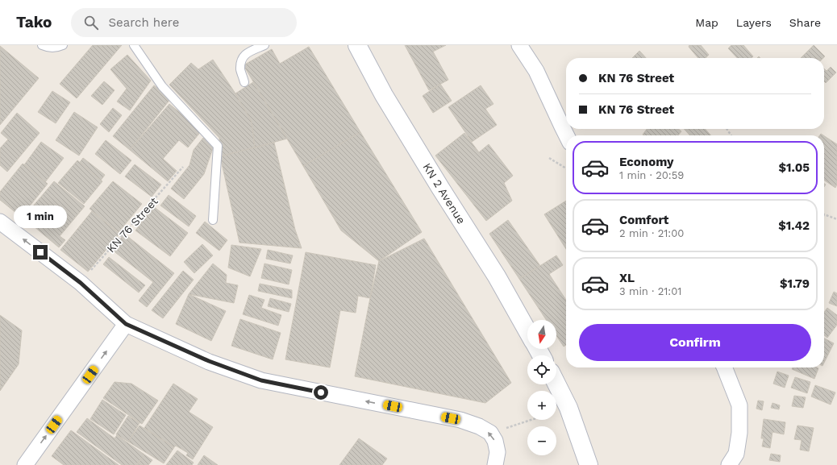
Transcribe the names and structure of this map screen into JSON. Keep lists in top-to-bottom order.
{
  "streets": {
    "main road": ["KN 2 Avenue"],
    "path": ["KN 76 Street"]
  },
  "north": "bottom",
  "page": {
    "header": "Tako",
    "search": "Search here",
    "nav": ["Map", "Layers", "Share"],
    "banner": ["KN 76 Street", "KN 76 Street"],
    "list": [
      {
        "name": "Economy",
        "note": "1 min · 20:59",
        "value": "$1.05"
      },
      {
        "name": "Comfort",
        "note": "2 min · 21:00",
        "value": "$1.42"
      },
      {
        "name": "XL",
        "note": "3 min · 21:01",
        "value": "$1.79"
      }
    ],
    "bubble": "1 min",
    "buttons": "Confirm",
    "map_buttons": ["+", "−"]
  }
}
